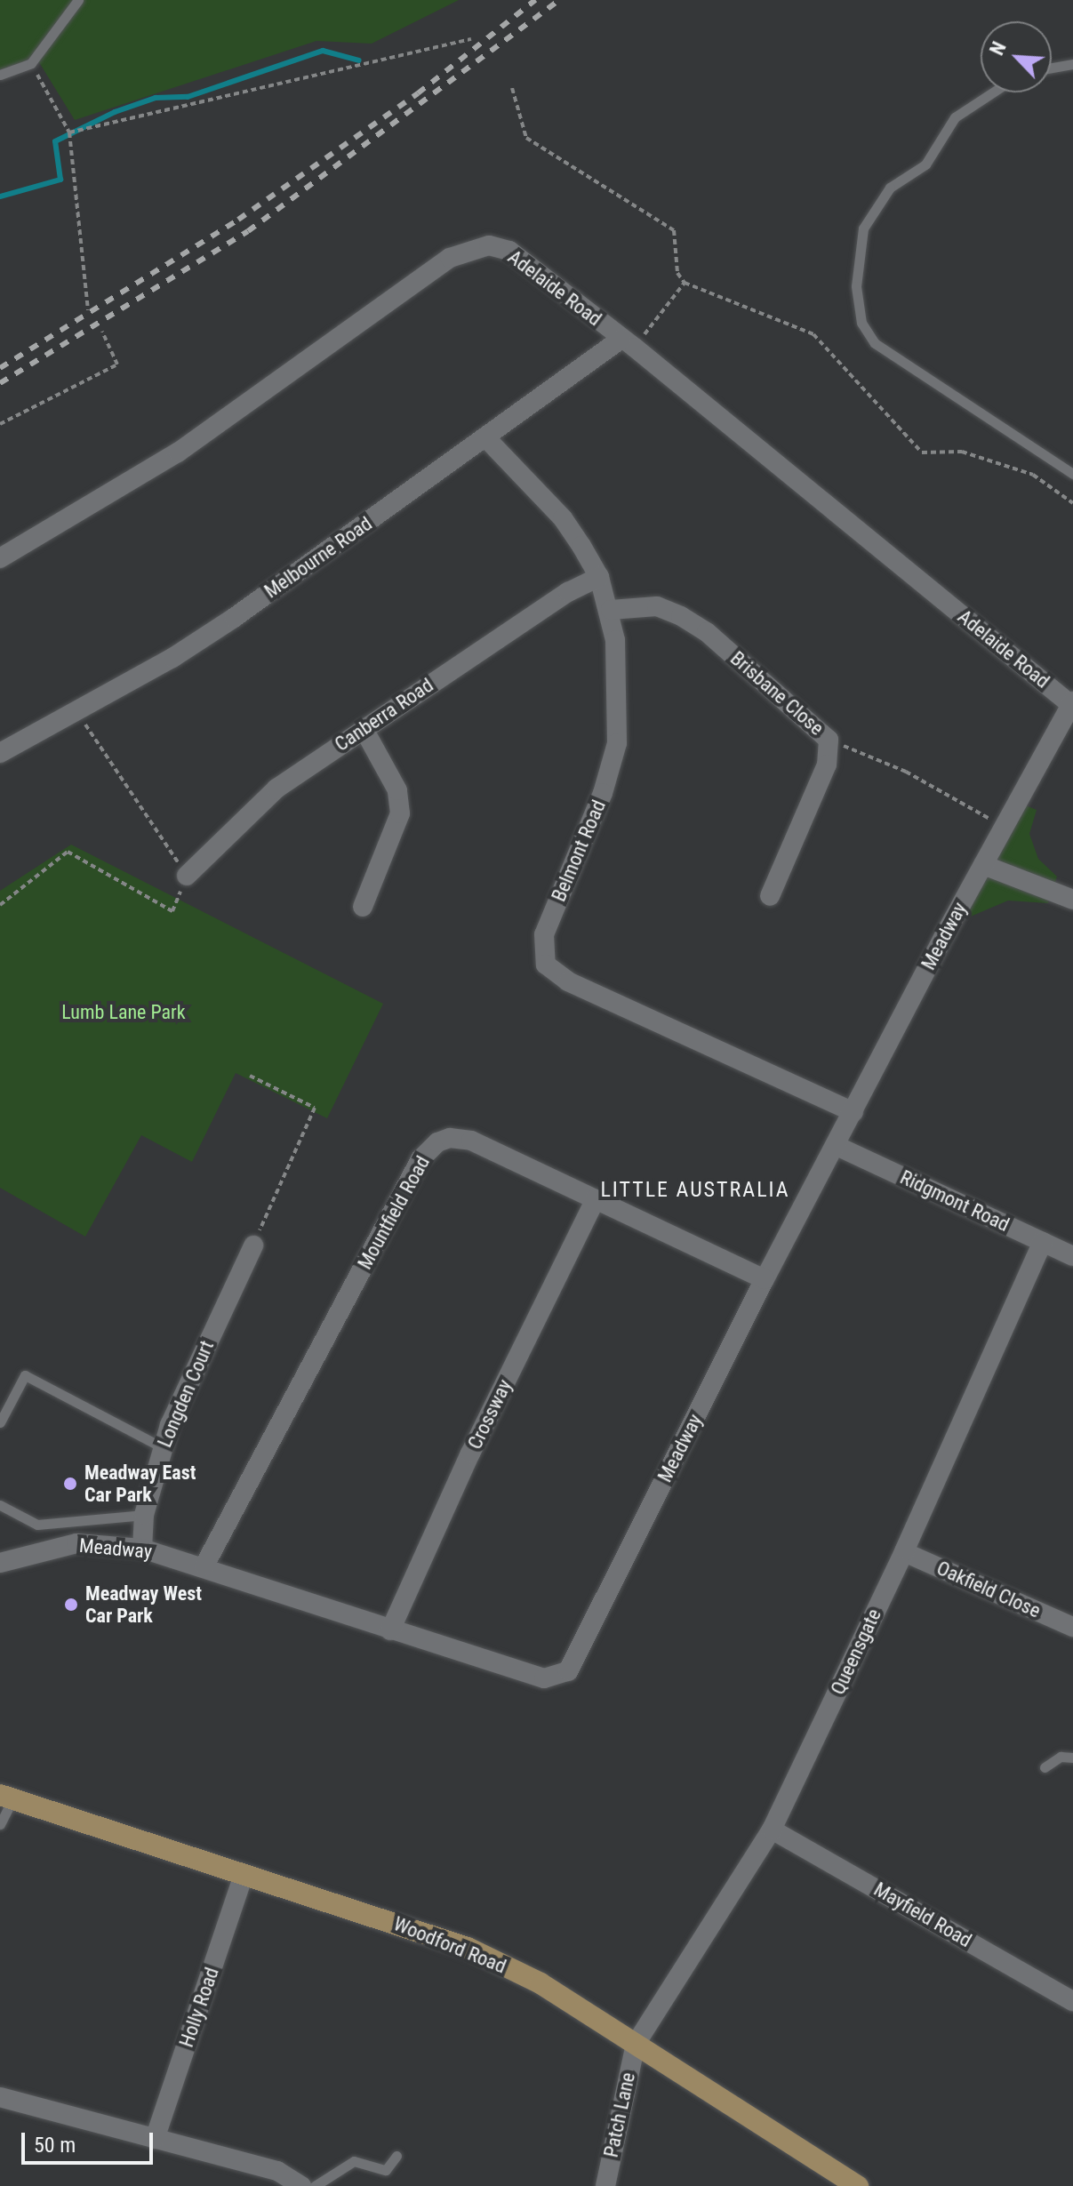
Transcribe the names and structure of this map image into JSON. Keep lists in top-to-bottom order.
{
  "streets": {
    "main road": ["Woodford Road"],
    "street": [
      "Adelaide Road",
      "Melbourne Road",
      "Brisbane Close",
      "Canberra Road",
      "Belmont Road",
      "Meadway",
      "Ridgmont Road",
      "Mountfield Road",
      "Longden Court",
      "Crossway",
      "Oakfield Close",
      "Queensgate",
      "Mayfield Road",
      "Holly Road",
      "Patch Lane"
    ]
  },
  "crossings": [
    ["Adelaide Road", "Melbourne Road"],
    ["Adelaide Road", "Meadway"],
    ["Melbourne Road", "Belmont Road"],
    ["Brisbane Close", "Belmont Road"],
    ["Canberra Road", "Belmont Road"],
    ["Belmont Road", "Meadway"],
    ["Meadway", "Ridgmont Road"],
    ["Meadway", "Mountfield Road"],
    ["Meadway", "Longden Court"],
    ["Meadway", "Crossway"],
    ["Ridgmont Road", "Queensgate"],
    ["Mountfield Road", "Crossway"],
    ["Oakfield Close", "Queensgate"],
    ["Queensgate", "Mayfield Road"],
    ["Queensgate", "Woodford Road"],
    ["Queensgate", "Patch Lane"],
    ["Woodford Road", "Holly Road"],
    ["Woodford Road", "Patch Lane"]
  ],
  "districts": ["LITTLE AUSTRALIA"],
  "parks": ["Lumb Lane Park"],
  "places": ["Meadway East Car Park", "Meadway West Car Park"],
  "scale_bar": "50 m",
  "north": "top left"
}
